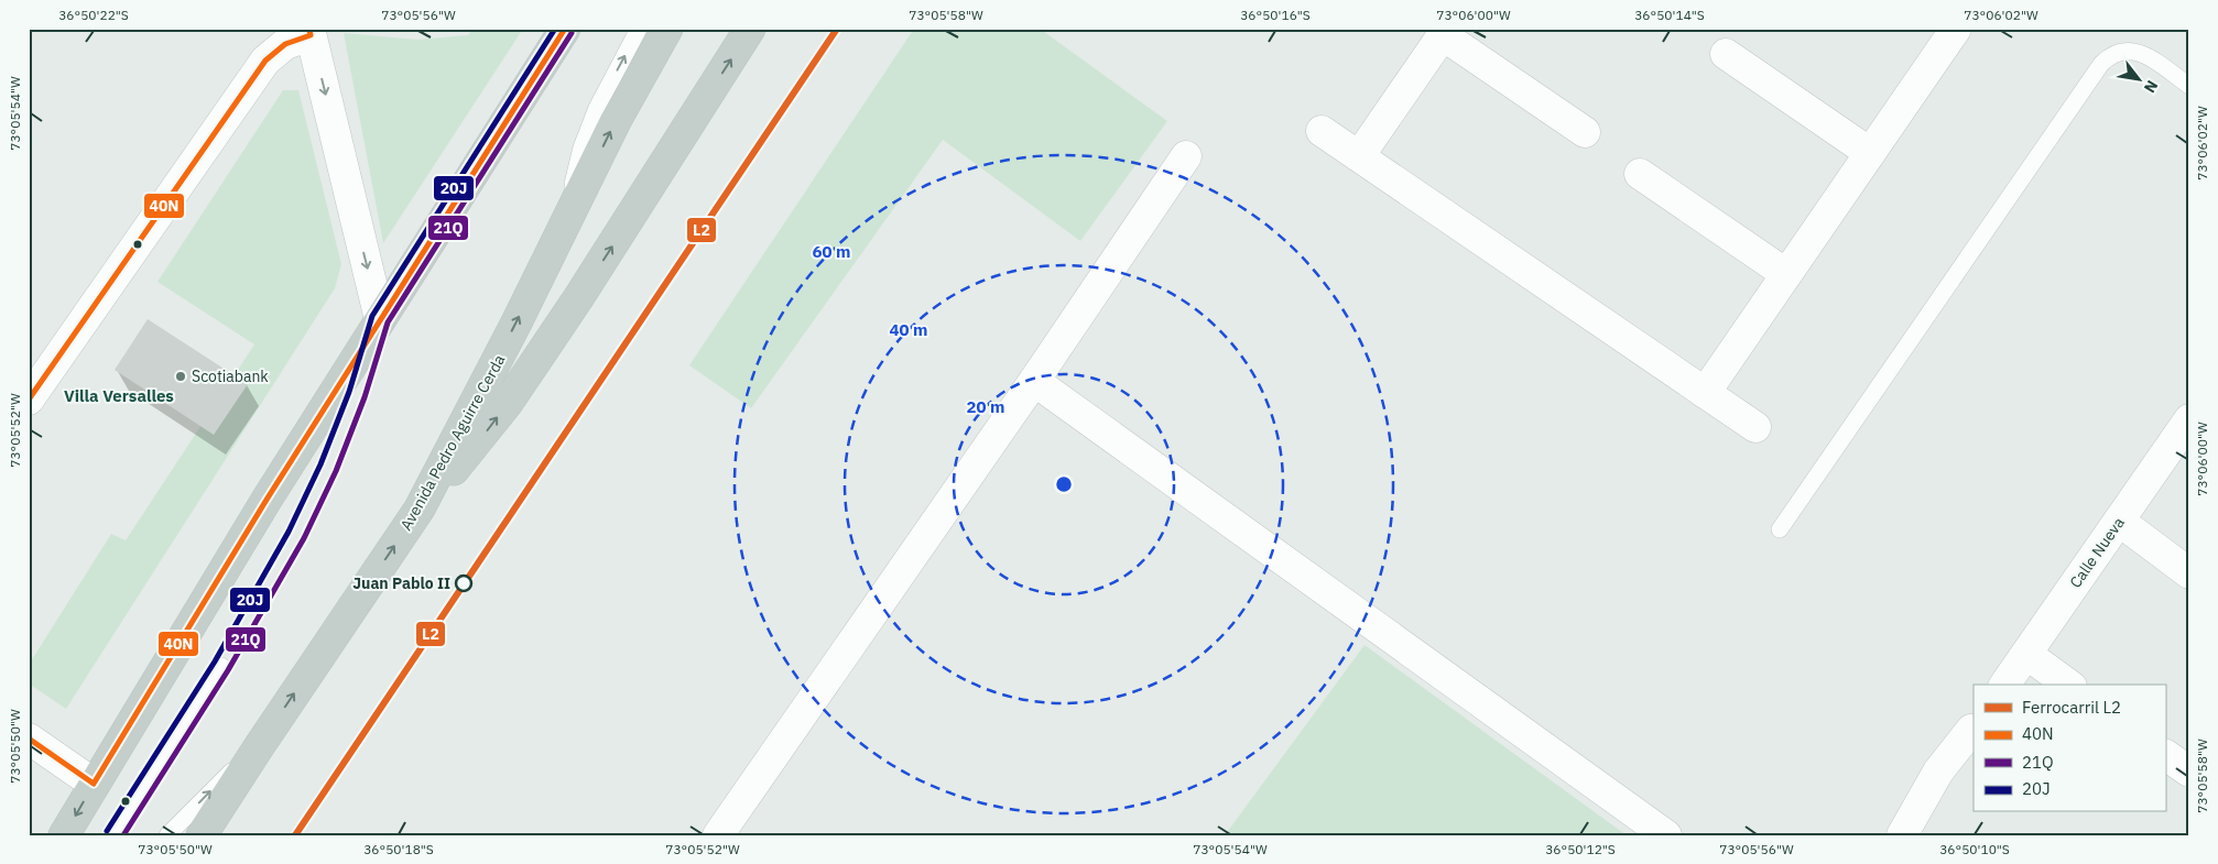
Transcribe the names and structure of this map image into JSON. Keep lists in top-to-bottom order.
{
  "streets": {
    "highway": ["Avenida Pedro Aguirre Cerda"],
    "street": ["Calle Nueva"]
  },
  "districts": ["Villa Versalles"],
  "places": ["Scotiabank", "Juan Pablo II"],
  "lines": [
    "rail line L2",
    "transit line 40N",
    "transit line 20J",
    "transit line 21Q"
  ],
  "legend": [
    "Ferrocarril L2",
    "40N",
    "21Q",
    "20J"
  ],
  "north": "bottom right",
  "coordinates": [
    "36°50'22\"S",
    "73°05'56\"W",
    "73°05'58\"W",
    "36°50'16\"S",
    "73°06'00\"W",
    "36°50'14\"S",
    "73°06'02\"W",
    "73°05'54\"W",
    "73°05'52\"W",
    "73°05'50\"W",
    "36°50'18\"S",
    "36°50'12\"S",
    "36°50'10\"S"
  ],
  "rings": ["60 m", "40 m", "20 m"]
}
